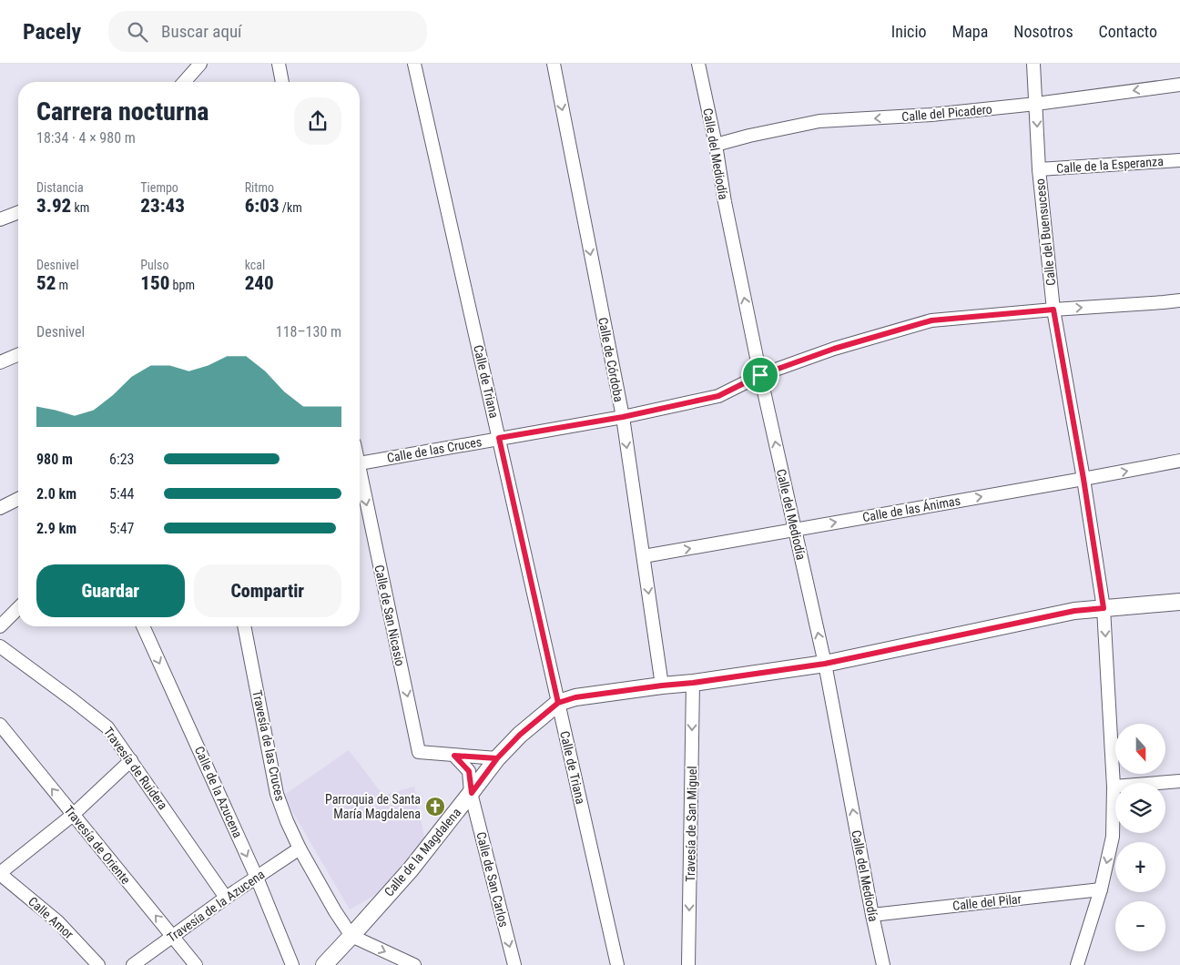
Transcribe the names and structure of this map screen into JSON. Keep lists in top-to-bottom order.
{
  "streets": {
    "street": [
      "Calle del Picadero",
      "Calle del Mediodía",
      "Calle de la Esperanza",
      "Calle del Buensuceso",
      "Calle de Córdoba",
      "Calle de Triana",
      "Calle de las Cruces",
      "Calle de las Ánimas",
      "Calle de San Nicasio",
      "Travesía de las Cruces",
      "Travesía de Ruidera",
      "Calle de la Azucena",
      "Travesía de San Miguel",
      "Travesía de Oriente",
      "Calle de la Magdalena",
      "Calle de San Carlos",
      "Calle del Pilar",
      "Travesía de la Azucena",
      "Calle Amor"
    ]
  },
  "crossings": [
    ["Calle del Picadero", "Calle del Mediodía"],
    ["Calle del Picadero", "Calle del Buensuceso"],
    ["Calle del Mediodía", "Calle de las Cruces"],
    ["Calle del Mediodía", "Calle de las Ánimas"],
    ["Calle del Mediodía", "Calle de la Magdalena"],
    ["Calle del Mediodía", "Calle del Pilar"],
    ["Calle de la Esperanza", "Calle del Buensuceso"],
    ["Calle del Buensuceso", "Calle de las Cruces"],
    ["Calle del Buensuceso", "Calle de las Ánimas"],
    ["Calle del Buensuceso", "Calle de la Magdalena"],
    ["Calle del Buensuceso", "Calle del Pilar"],
    ["Calle de Córdoba", "Calle de las Cruces"],
    ["Calle de Córdoba", "Calle de las Ánimas"],
    ["Calle de Córdoba", "Calle de la Magdalena"],
    ["Calle de Triana", "Calle de las Cruces"],
    ["Calle de Triana", "Calle de la Magdalena"],
    ["Calle de San Nicasio", "Calle de San Carlos"],
    ["Travesía de las Cruces", "Calle de la Magdalena"],
    ["Travesía de las Cruces", "Travesía de la Azucena"],
    ["Travesía de Ruidera", "Travesía de la Azucena"],
    ["Calle de la Azucena", "Travesía de la Azucena"],
    ["Travesía de San Miguel", "Calle de la Magdalena"],
    ["Travesía de Oriente", "Travesía de la Azucena"],
    ["Calle de la Magdalena", "Calle de San Carlos"]
  ],
  "one_way": [
    "Calle del Picadero",
    "Calle del Mediodía",
    "Calle del Buensuceso",
    "Calle de Córdoba",
    "Calle de las Ánimas",
    "Calle de San Nicasio",
    "Calle de la Azucena",
    "Travesía de San Miguel",
    "Travesía de Oriente",
    "Calle de San Carlos"
  ],
  "places": {
    "church": ["Parroquia de Santa María Magdalena"]
  },
  "north": "bottom",
  "page": {
    "header": "Pacely",
    "search": "Buscar aquí",
    "nav": [
      "Inicio",
      "Mapa",
      "Nosotros",
      "Contacto"
    ],
    "heading": ["Carrera nocturna", "18:34 · 4 × 980 m"],
    "stats": [
      ["Distancia", "3.92 km"],
      ["Tiempo", "23:43"],
      ["Ritmo", "6:03 /km"],
      ["Desnivel", "52 m"],
      ["Pulso", "150 bpm"],
      ["kcal", "240"]
    ],
    "chart": ["Desnivel", "118–130 m"],
    "list": [
      {
        "name": "980 m",
        "note": "6:23"
      },
      {
        "name": "2.0 km",
        "note": "5:44"
      },
      {
        "name": "2.9 km",
        "note": "5:47"
      }
    ],
    "buttons": ["Guardar", "Compartir"],
    "map_buttons": ["+", "−"]
  }
}
